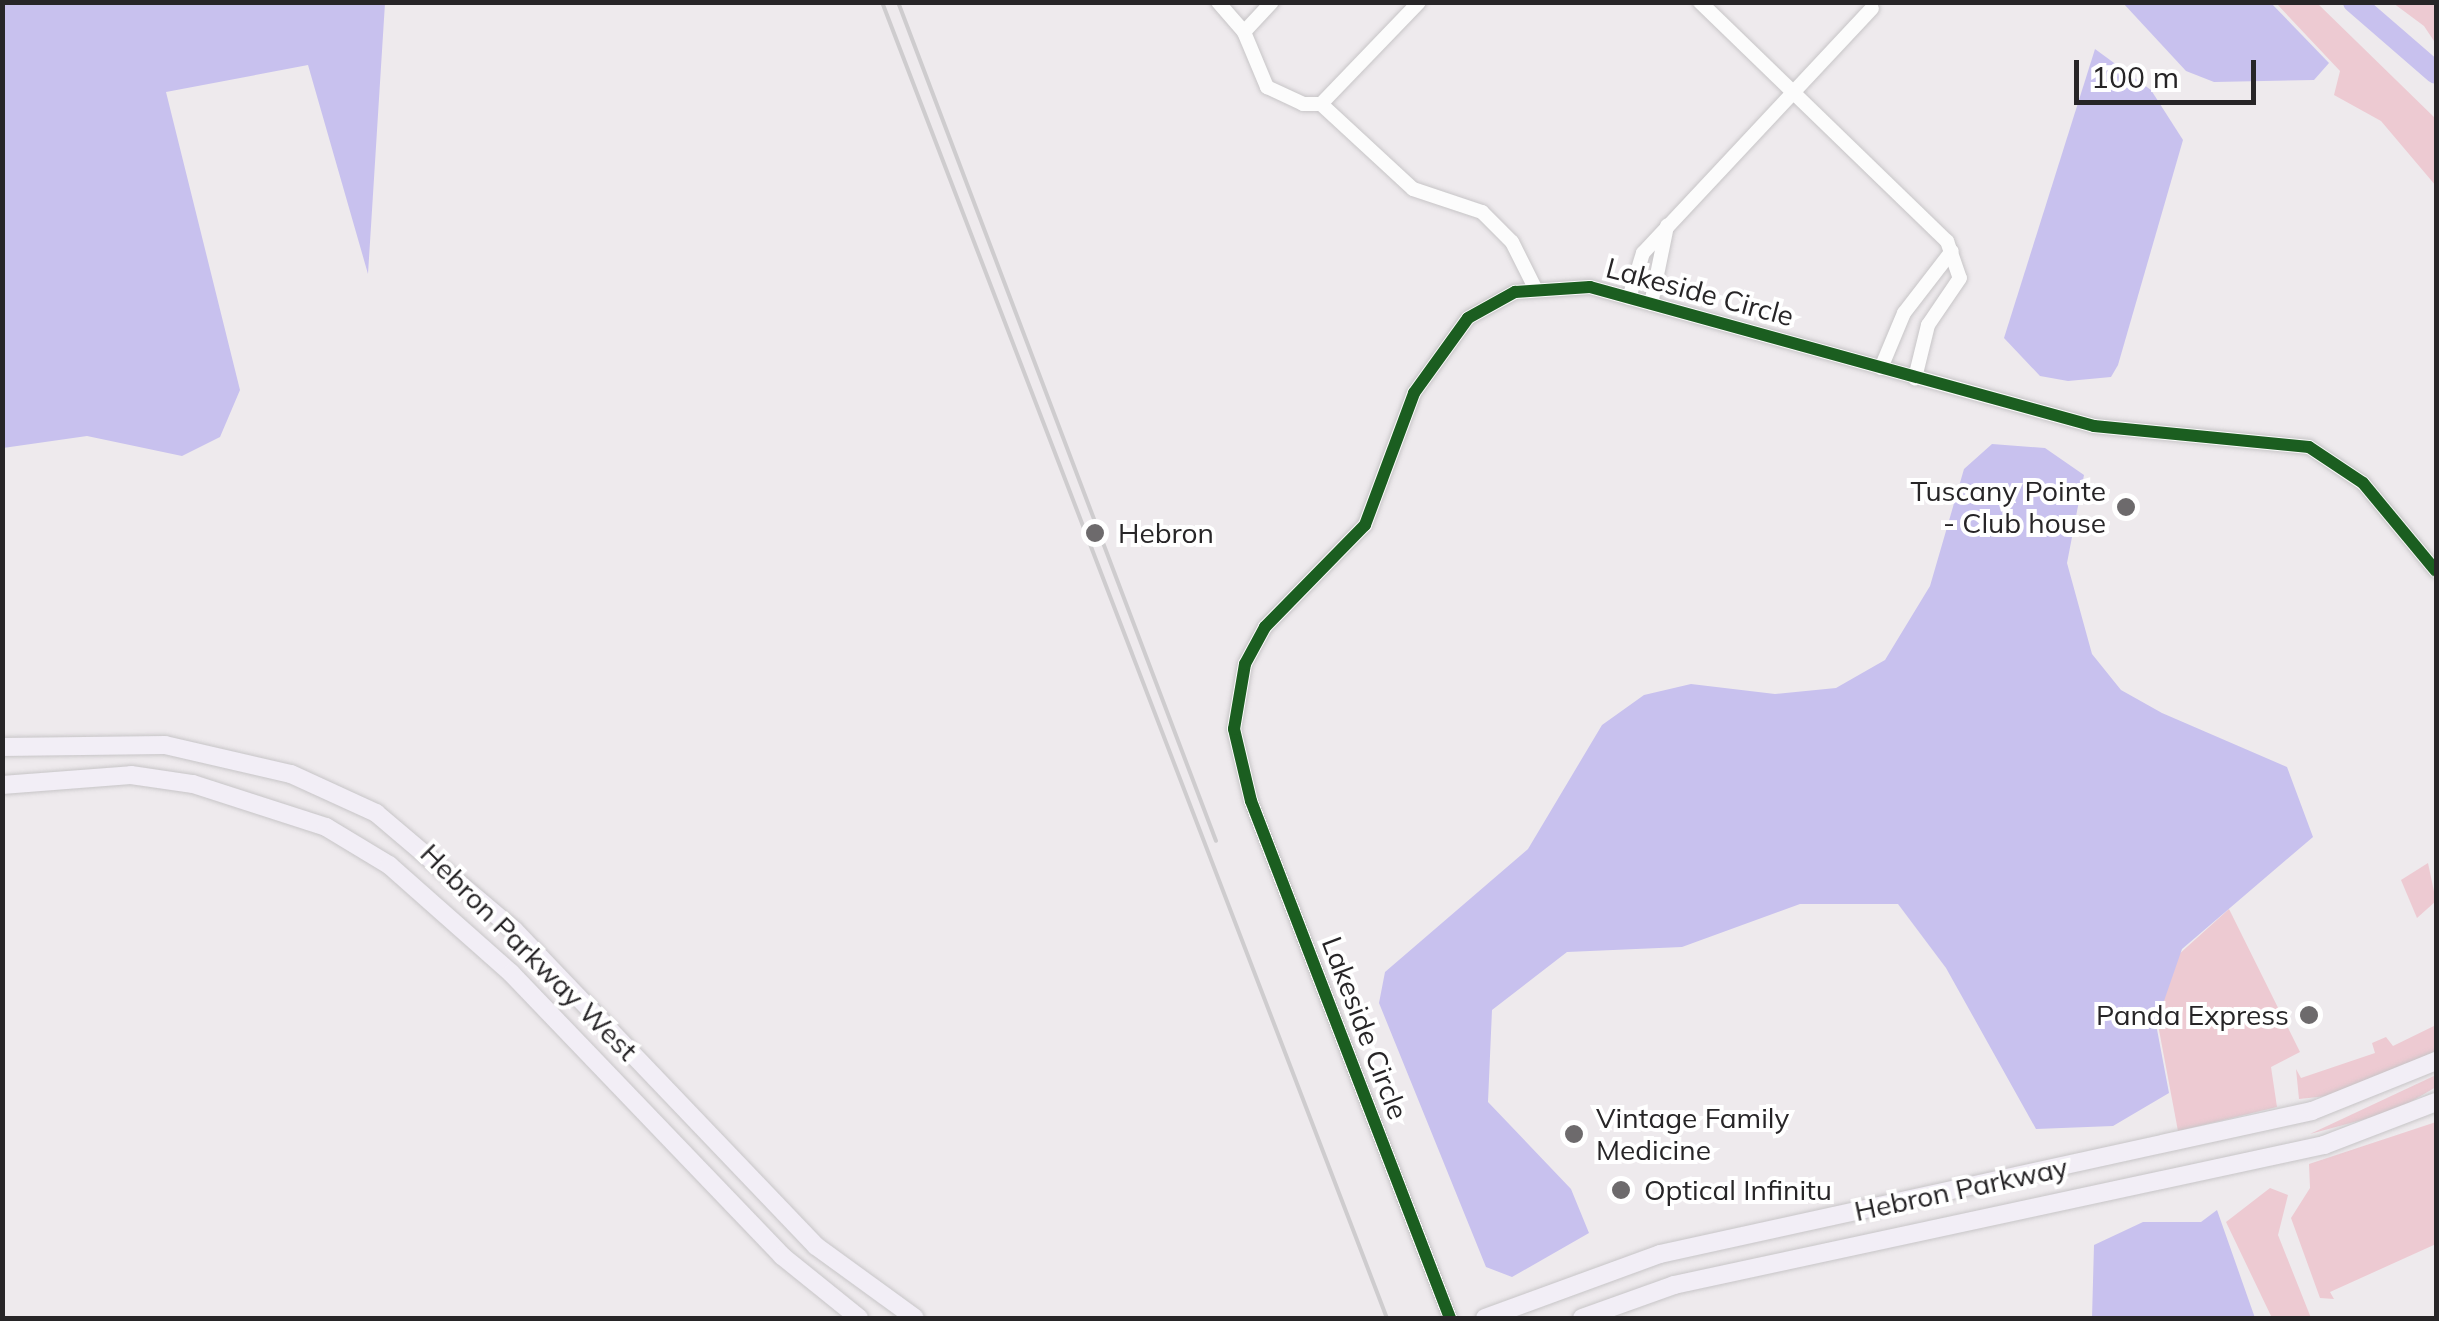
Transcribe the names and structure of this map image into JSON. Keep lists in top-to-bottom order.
{
  "streets": {
    "main road": ["Hebron Parkway West", "Hebron Parkway"],
    "street": ["Lakeside Circle"]
  },
  "places": [
    "Tuscany Pointe - Club house",
    "Hebron",
    "Panda Express",
    "Vintage Family Medicine",
    "Optical Infinitu"
  ],
  "scale_bar": "100 m"
}
